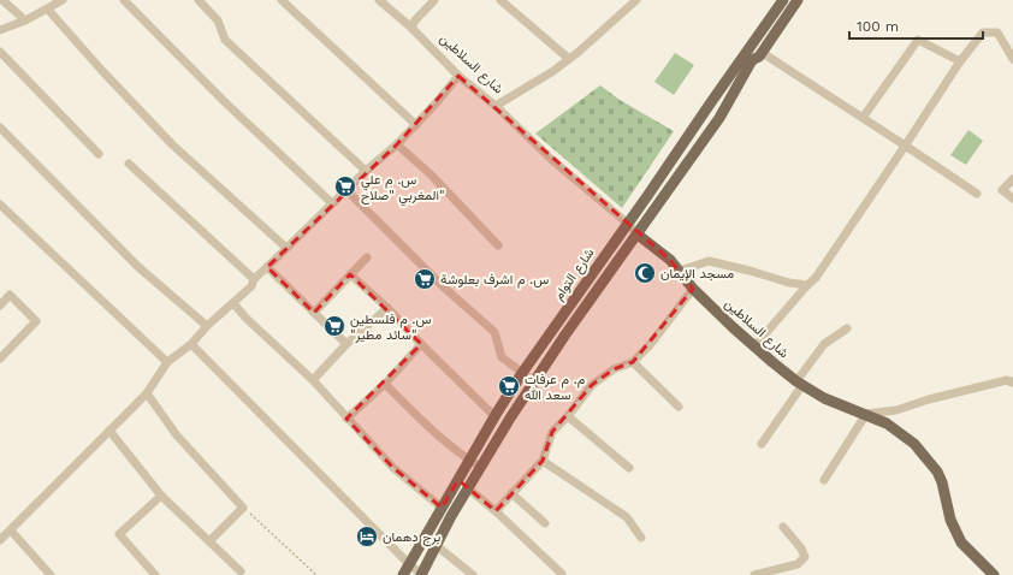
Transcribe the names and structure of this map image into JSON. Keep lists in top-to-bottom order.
{
  "streets": {
    "main road": ["شارع السلاطين", "شارع التوام"]
  },
  "crossings": [
    ["شارع السلاطين", "شارع التوام"]
  ],
  "places": {
    "supermarket": [
      "س. م علي المغربي \"صلاح\"",
      "س. م اشرف بعلوشة",
      "س. م فلسطين \"سائد مطير\"",
      "م. م عرفات سعد الله"
    ],
    "mosque": ["مسجد الإيمان"],
    "hotel": ["برج دهمان"]
  },
  "scale_bar": "100 m"
}
